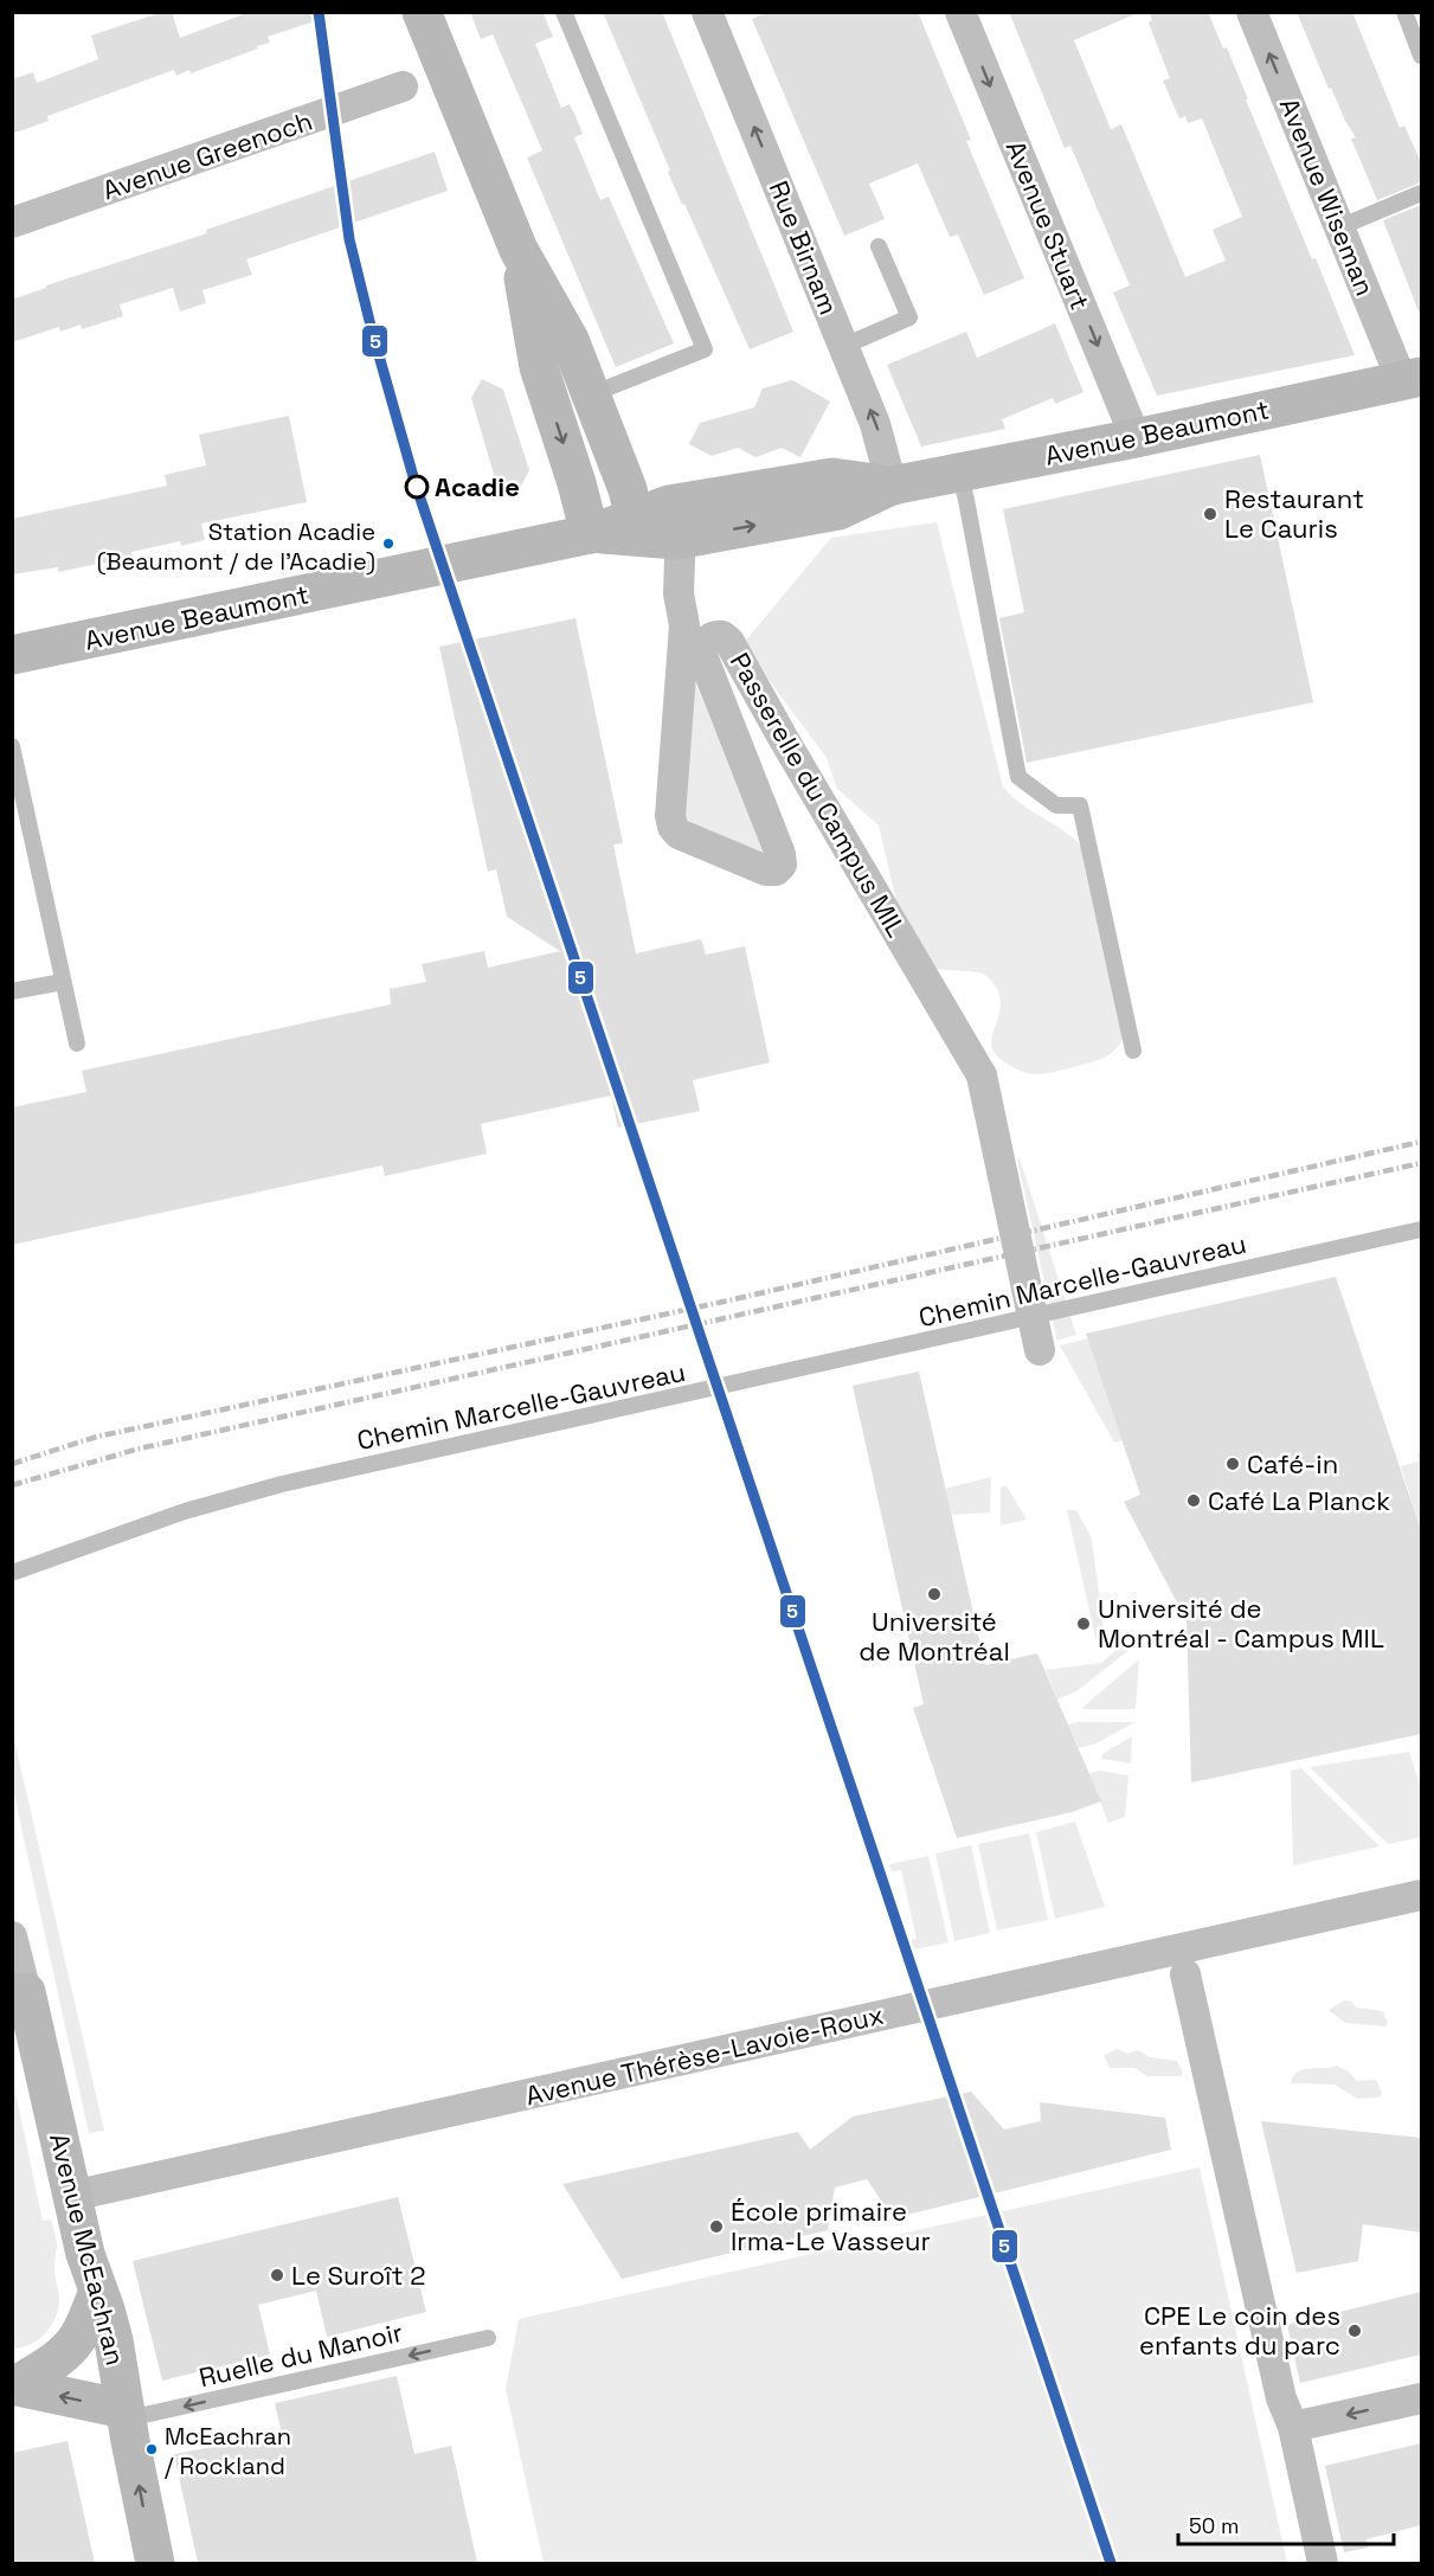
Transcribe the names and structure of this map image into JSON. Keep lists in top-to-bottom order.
{
  "streets": {
    "street": [
      "Avenue Greenoch",
      "Avenue Wiseman",
      "Avenue Stuart",
      "Rue Birnam",
      "Avenue Beaumont",
      "Passerelle du Campus MIL",
      "Avenue Thérèse-Lavoie-Roux",
      "Avenue McEachran"
    ],
    "lane": ["Chemin Marcelle-Gauvreau", "Ruelle du Manoir"]
  },
  "crossings": [
    ["Avenue Wiseman", "Avenue Beaumont"],
    ["Avenue Stuart", "Avenue Beaumont"],
    ["Rue Birnam", "Avenue Beaumont"],
    ["Avenue Thérèse-Lavoie-Roux", "Avenue McEachran"],
    ["Avenue McEachran", "Ruelle du Manoir"]
  ],
  "one_way": ["Avenue Wiseman", "Avenue Stuart", "Ruelle du Manoir"],
  "places": [
    "Acadie",
    "Restaurant Le Cauris",
    "Station Acadie (Beaumont / de l'Acadie)",
    "Café-in",
    "Café La Planck",
    "Université de Montréal",
    "Université de Montréal - Campus MIL",
    "École primaire Irma-Le Vasseur",
    "Le Suroît 2",
    "CPE Le coin des enfants du parc",
    "McEachran / Rockland"
  ],
  "lines": ["transit line 5"],
  "scale_bar": "50 m"
}
